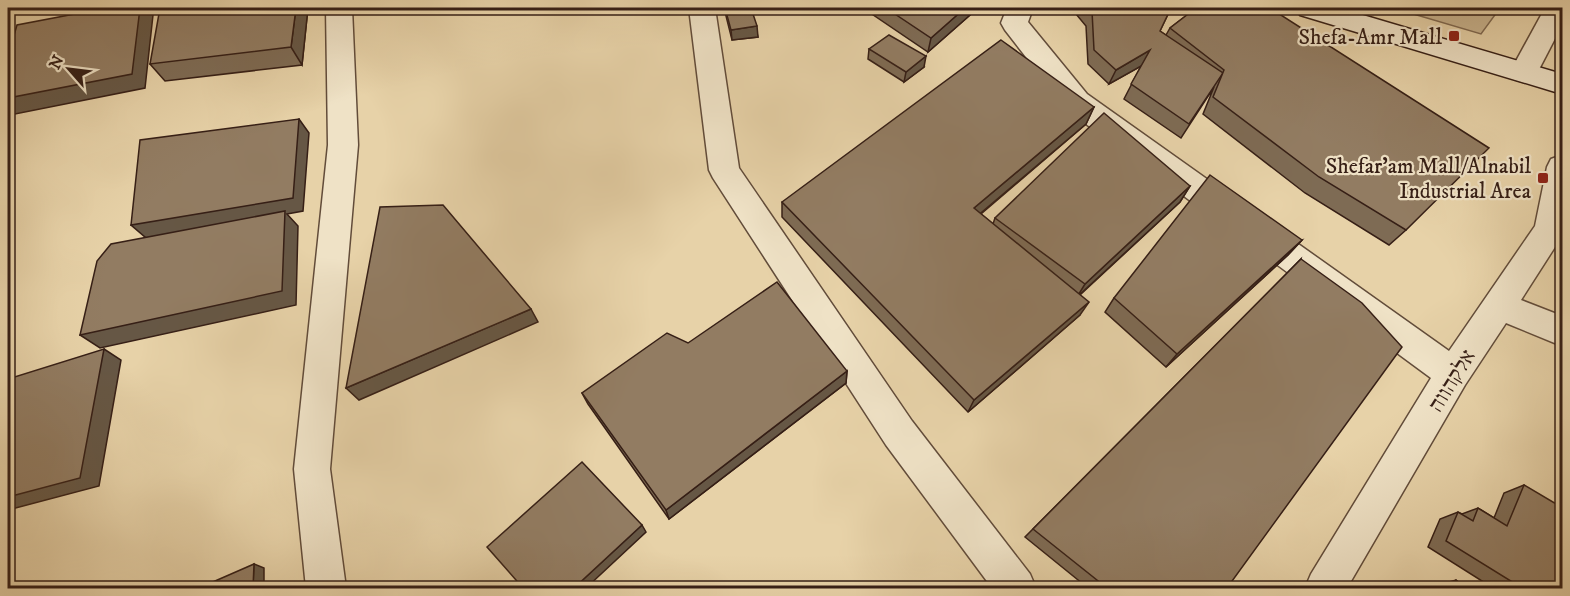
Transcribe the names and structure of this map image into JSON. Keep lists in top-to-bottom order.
{
  "streets": {
    "street": ["אלקהווה"]
  },
  "places": {
    "transit": ["Shefa-Amr Mall", "Shefar'am Mall/Alnabil Industrial Area"]
  },
  "north": "top left"
}
